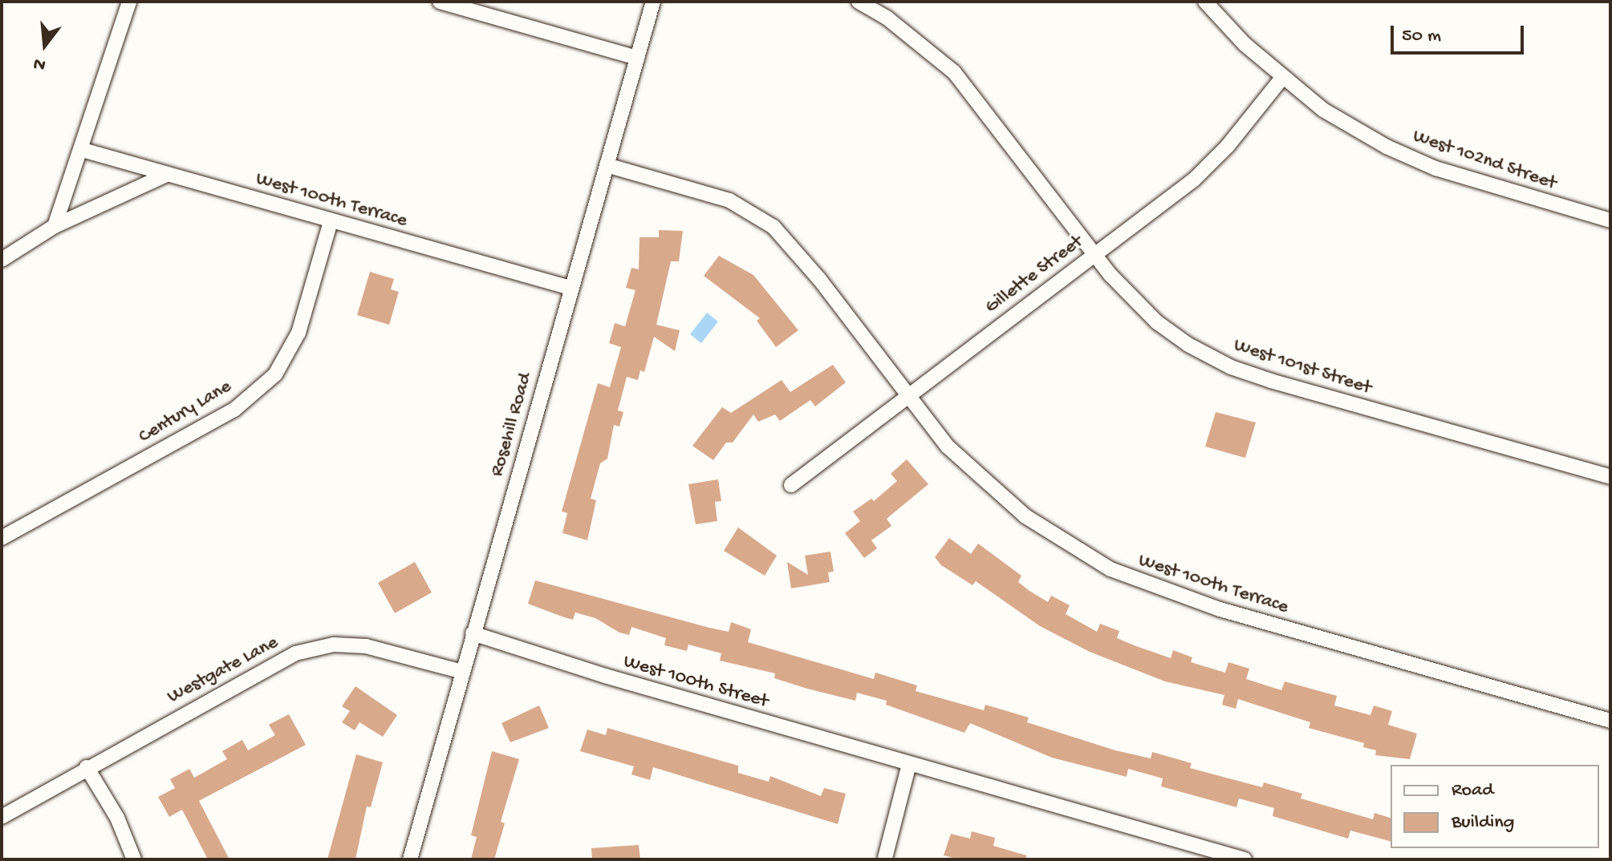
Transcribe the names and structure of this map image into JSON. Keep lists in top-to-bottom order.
{
  "streets": {
    "street": [
      "West 102nd Street",
      "West 100th Terrace",
      "Gillette Street",
      "West 101st Street",
      "Century Lane",
      "Rosehill Road",
      "Westgate Lane",
      "West 100th Street"
    ]
  },
  "crossings": [
    ["West 102nd Street", "Gillette Street"],
    ["West 100th Terrace", "Gillette Street"],
    ["West 100th Terrace", "Century Lane"],
    ["West 100th Terrace", "Rosehill Road"],
    ["Gillette Street", "West 101st Street"],
    ["Rosehill Road", "Westgate Lane"],
    ["Rosehill Road", "West 100th Street"]
  ],
  "legend": ["Road", "Building"],
  "scale_bar": "50 m",
  "north": "bottom"
}
